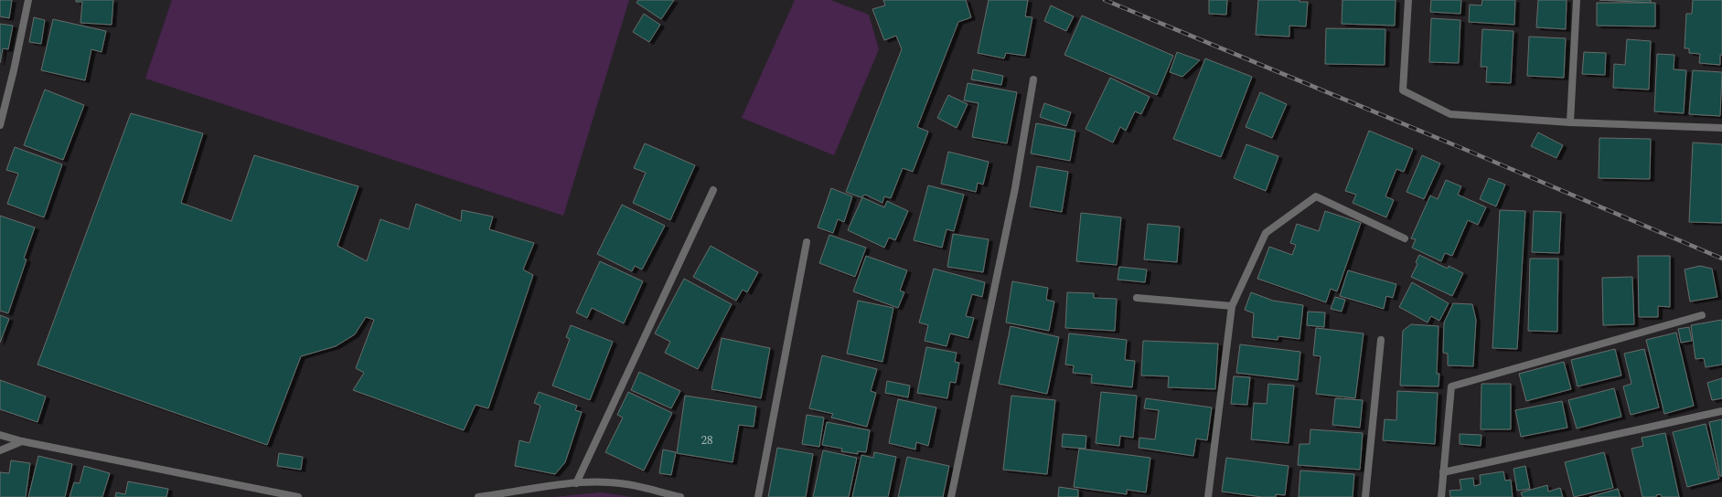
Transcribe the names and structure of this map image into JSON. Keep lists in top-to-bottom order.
{
  "house_numbers": ["28"]
}
